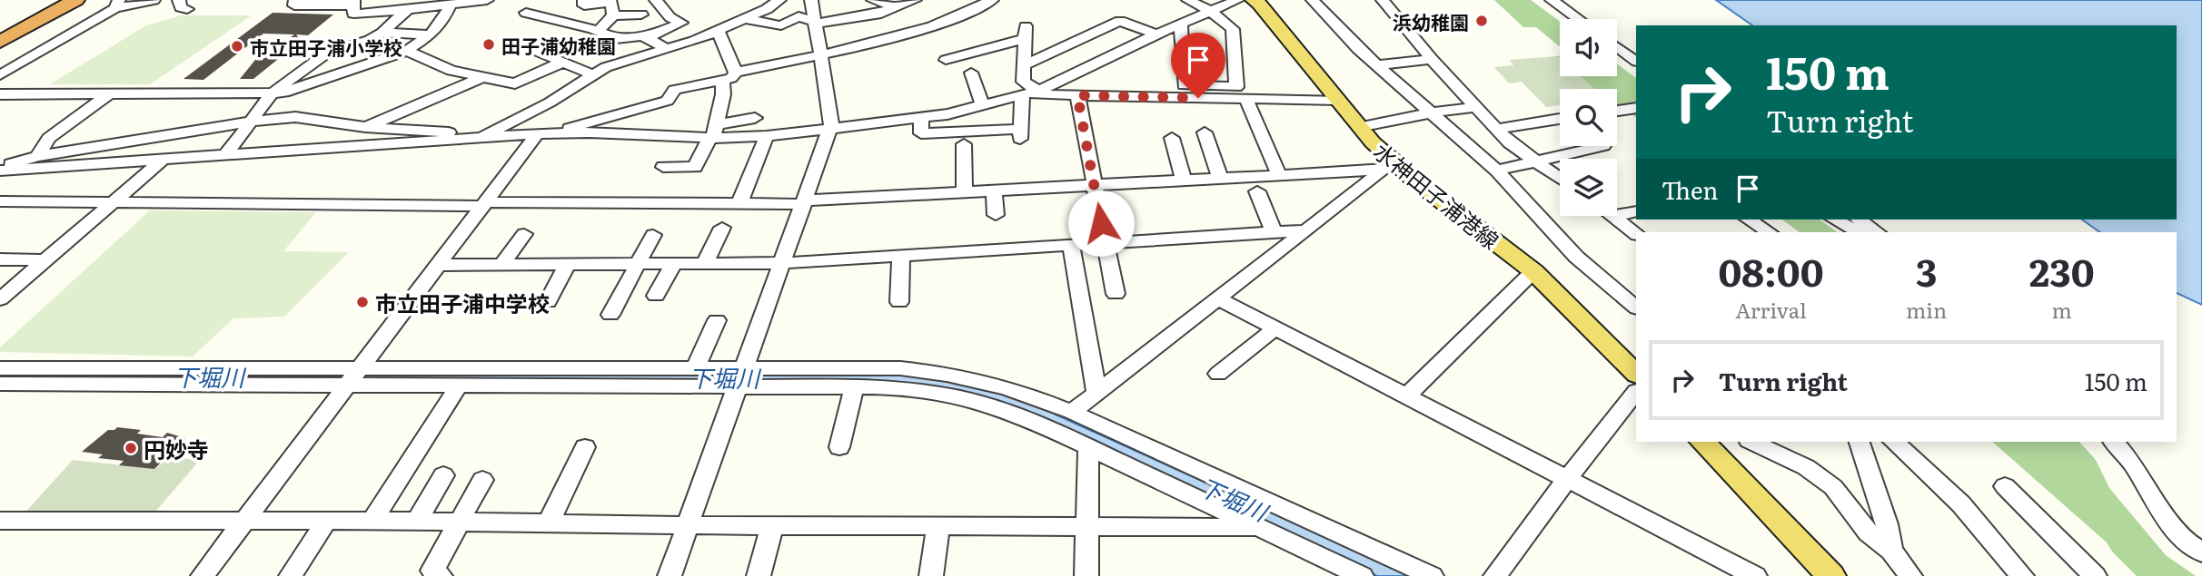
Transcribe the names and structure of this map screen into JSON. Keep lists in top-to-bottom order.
{
  "streets": {
    "main road": ["水神田子浦港線"]
  },
  "water": ["下堀川"],
  "places": [
    "浜幼稚園",
    "田子浦幼稚園",
    "市立田子浦小学校",
    "市立田子浦中学校",
    "円妙寺"
  ],
  "page": {
    "turn": ["150 m", "Turn right"],
    "then": "Then",
    "eta": [
      "08:00",
      "Arrival",
      "3",
      "min",
      "230",
      "m"
    ],
    "list": [
      {
        "name": "Turn right",
        "value": "150 m"
      }
    ]
  }
}
